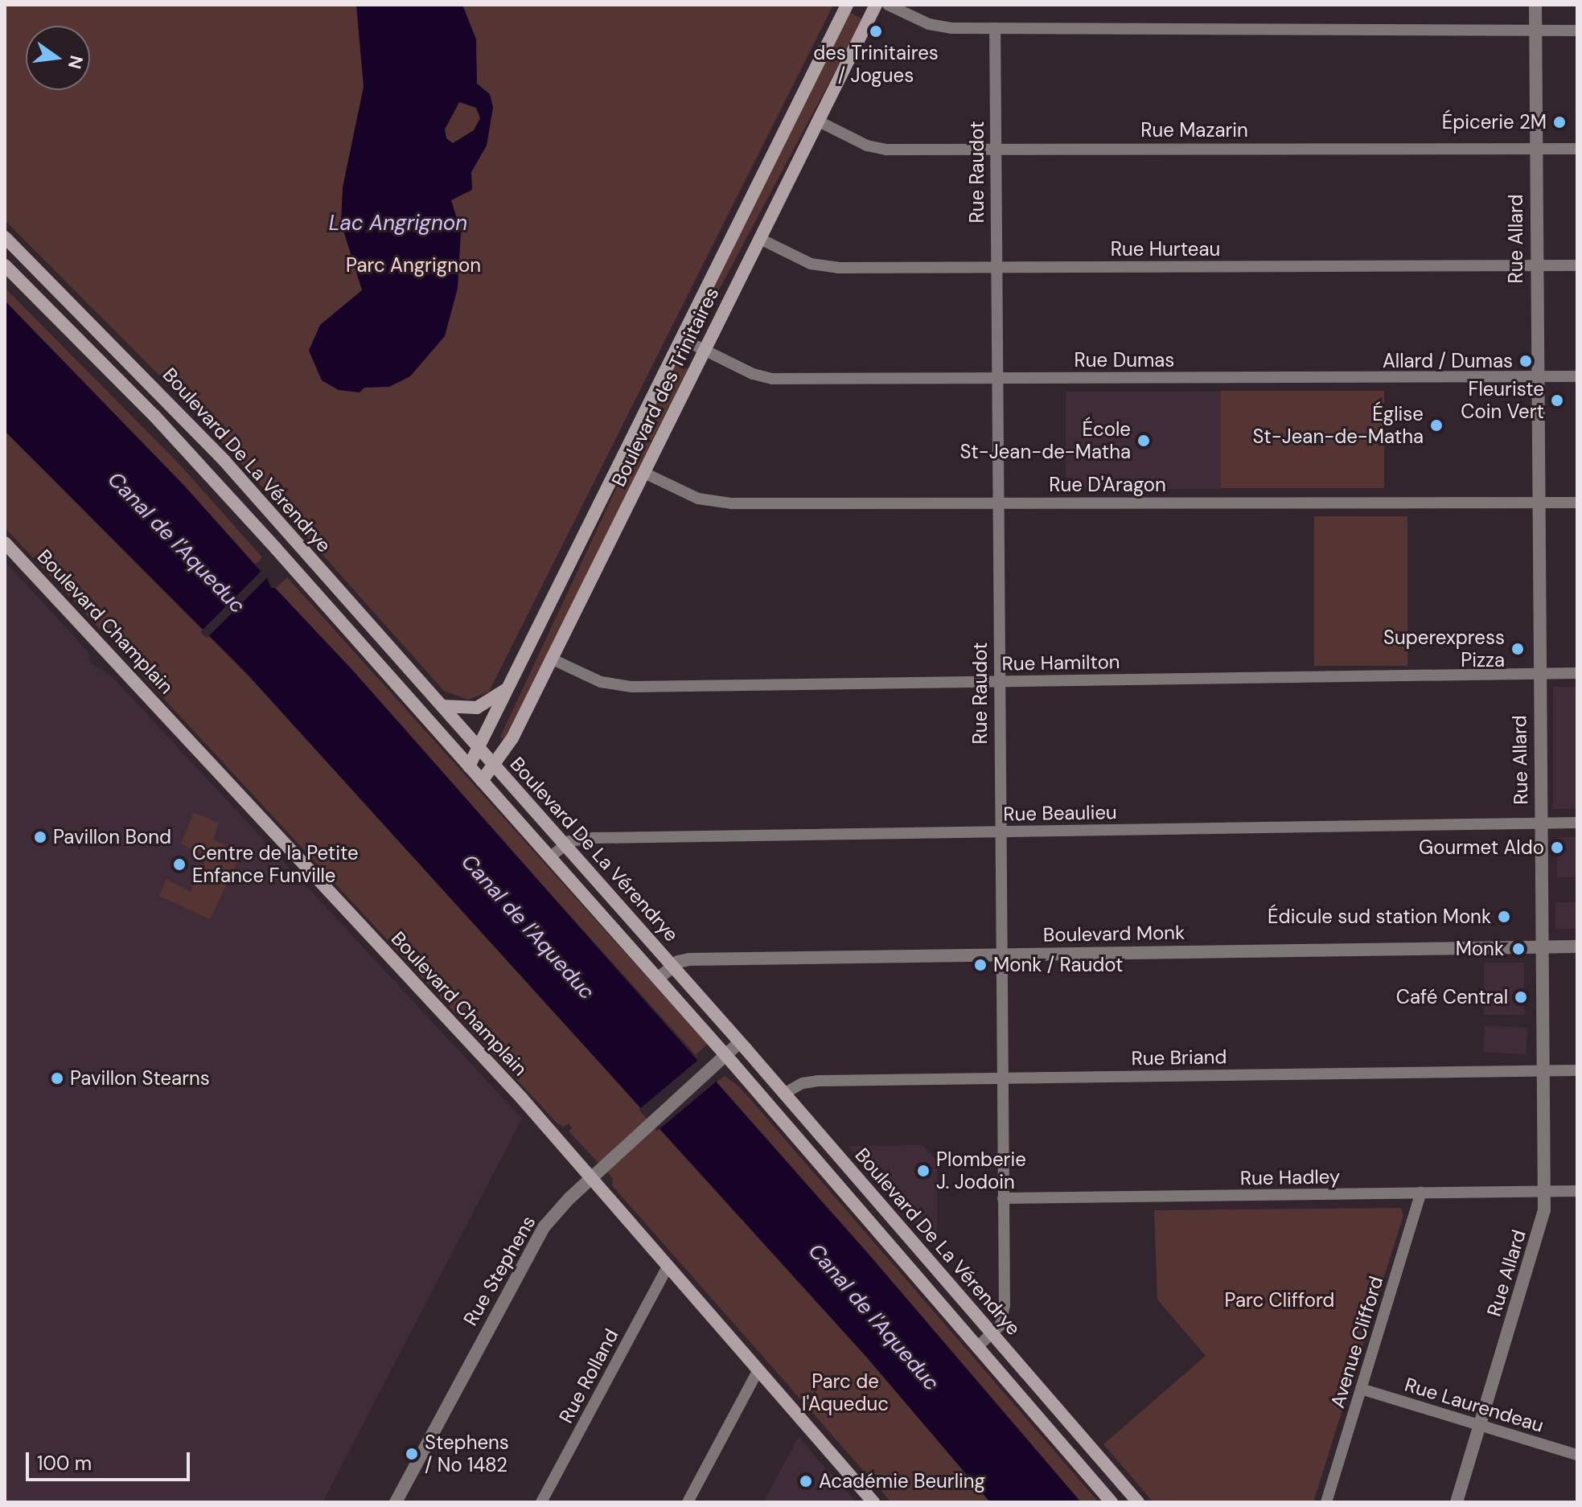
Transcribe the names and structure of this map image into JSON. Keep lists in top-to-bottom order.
{
  "streets": {
    "main road": ["Boulevard des Trinitaires", "Boulevard De La Vérendrye", "Boulevard Champlain"],
    "street": [
      "Rue Mazarin",
      "Rue Raudot",
      "Rue Allard",
      "Rue Hurteau",
      "Rue Dumas",
      "Rue D'Aragon",
      "Rue Hamilton",
      "Rue Beaulieu",
      "Boulevard Monk",
      "Rue Briand",
      "Rue Hadley",
      "Rue Stephens",
      "Avenue Clifford",
      "Rue Rolland",
      "Rue Laurendeau"
    ]
  },
  "crossings": [
    ["Rue Mazarin", "Rue Raudot"],
    ["Rue Mazarin", "Rue Allard"],
    ["Rue Mazarin", "Boulevard des Trinitaires"],
    ["Rue Raudot", "Rue Hurteau"],
    ["Rue Raudot", "Rue Dumas"],
    ["Rue Raudot", "Boulevard De La Vérendrye"],
    ["Rue Raudot", "Rue D'Aragon"],
    ["Rue Raudot", "Rue Hamilton"],
    ["Rue Raudot", "Rue Beaulieu"],
    ["Rue Raudot", "Boulevard Monk"],
    ["Rue Raudot", "Rue Briand"],
    ["Rue Raudot", "Rue Hadley"],
    ["Rue Allard", "Rue Hurteau"],
    ["Rue Allard", "Rue Dumas"],
    ["Rue Allard", "Rue D'Aragon"],
    ["Rue Allard", "Rue Hamilton"],
    ["Rue Allard", "Rue Beaulieu"],
    ["Rue Allard", "Boulevard Monk"],
    ["Rue Allard", "Rue Briand"],
    ["Rue Allard", "Rue Hadley"],
    ["Rue Allard", "Rue Laurendeau"],
    ["Rue Hurteau", "Boulevard des Trinitaires"],
    ["Rue Dumas", "Boulevard des Trinitaires"],
    ["Boulevard des Trinitaires", "Boulevard De La Vérendrye"],
    ["Boulevard des Trinitaires", "Rue D'Aragon"],
    ["Boulevard des Trinitaires", "Rue Hamilton"],
    ["Boulevard De La Vérendrye", "Rue Beaulieu"],
    ["Boulevard De La Vérendrye", "Boulevard Monk"],
    ["Boulevard De La Vérendrye", "Rue Briand"],
    ["Boulevard De La Vérendrye", "Rue Stephens"],
    ["Boulevard Champlain", "Rue Stephens"],
    ["Boulevard Champlain", "Rue Rolland"],
    ["Rue Hadley", "Avenue Clifford"],
    ["Avenue Clifford", "Rue Laurendeau"]
  ],
  "water": ["Lac Angrignon", "Canal de l'Aqueduc"],
  "parks": ["Parc Angrignon", "Parc Clifford", "Parc de l'Aqueduc"],
  "places": [
    "des Trinitaires / Jogues",
    "Épicerie 2M",
    "Allard / Dumas",
    "Fleuriste Coin Vert",
    "Église St-Jean-de-Matha",
    "École St-Jean-de-Matha",
    "Superexpress Pizza",
    "Pavillon Bond",
    "Gourmet Aldo",
    "Centre de la Petite Enfance Funville",
    "Édicule sud station Monk",
    "Monk",
    "Monk / Raudot",
    "Café Central",
    "Pavillon Stearns",
    "Plomberie J. Jodoin",
    "Stephens / No 1482",
    "Académie Beurling"
  ],
  "scale_bar": "100 m",
  "north": "right"
}
